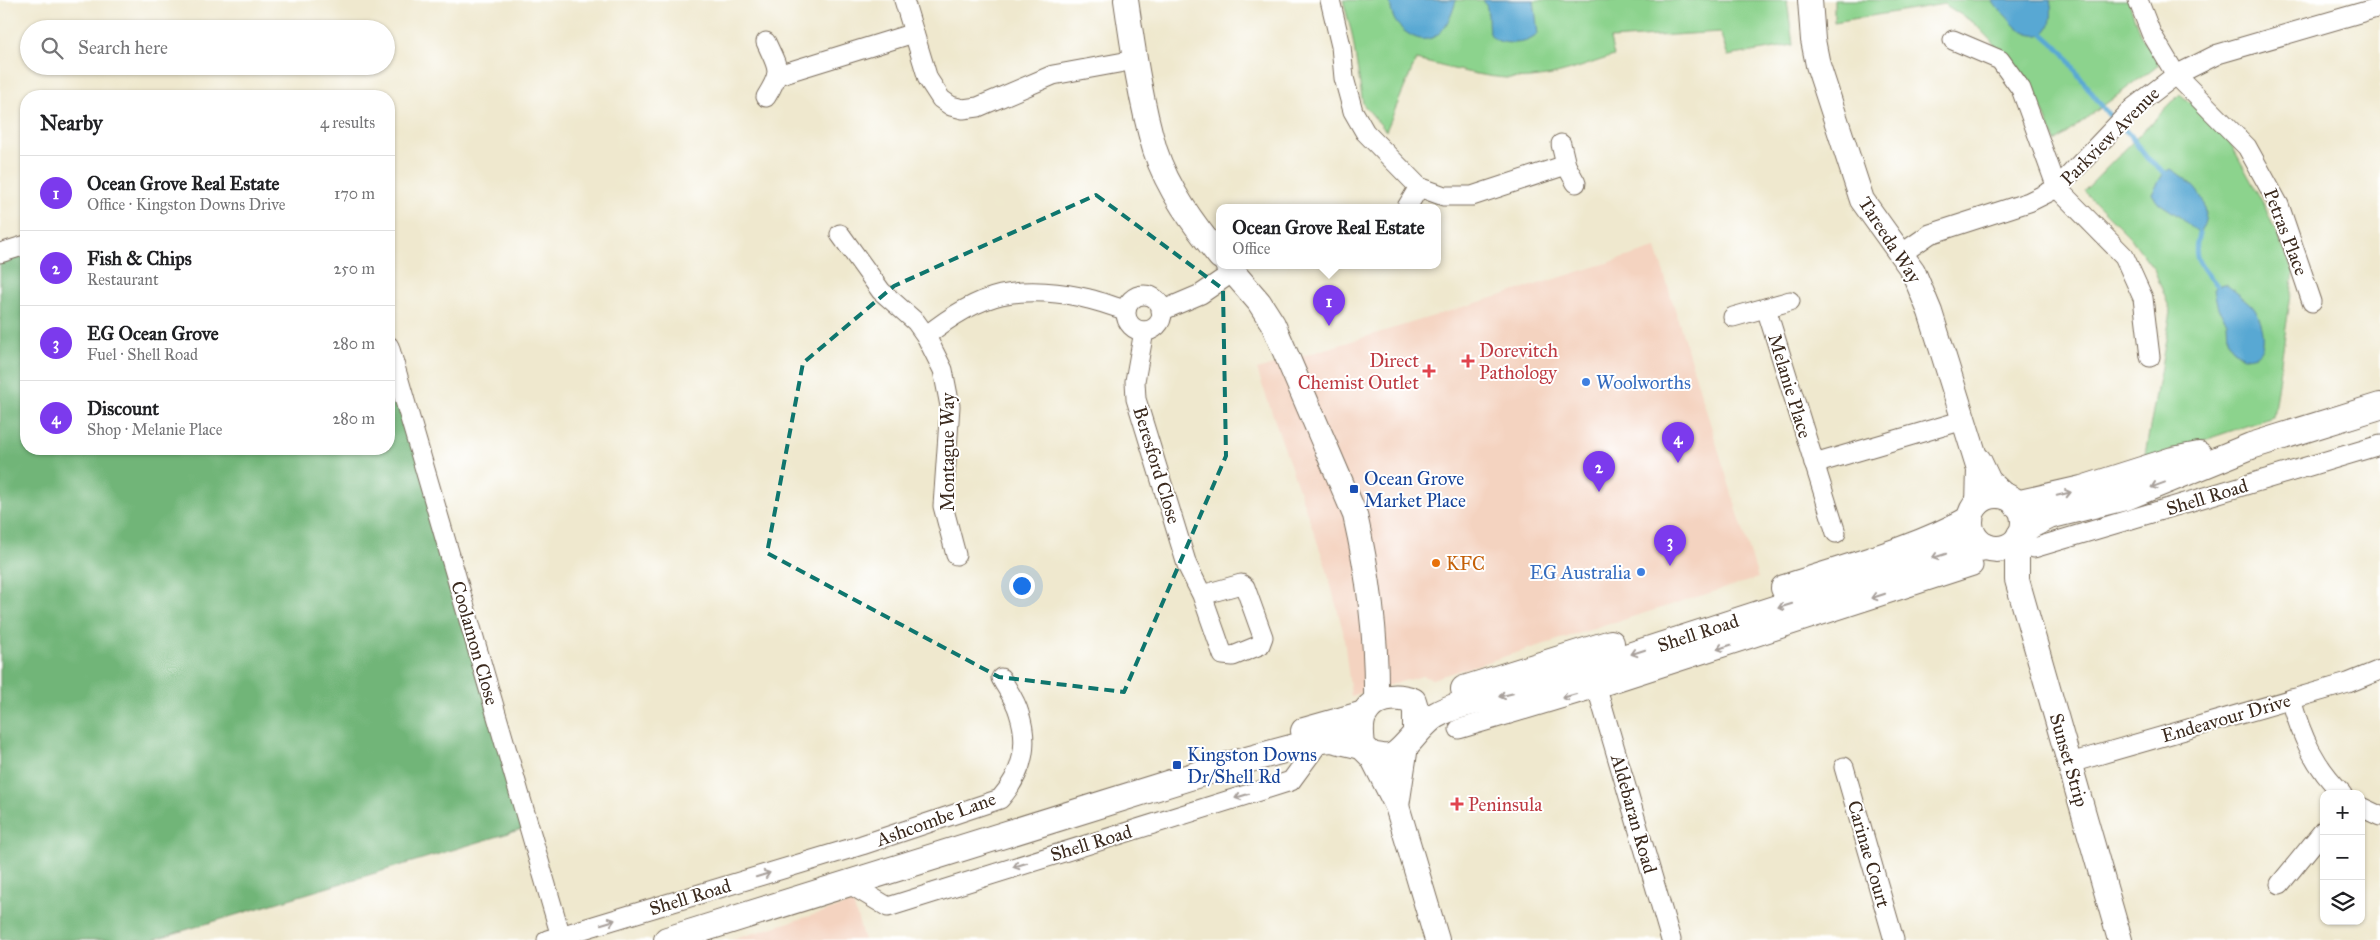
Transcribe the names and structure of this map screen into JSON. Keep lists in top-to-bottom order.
{
  "streets": {
    "main road": ["Shell Road"],
    "street": [
      "Parkview Avenue",
      "Petras Place",
      "Tareeda Way",
      "Melanie Place",
      "Montague Way",
      "Beresford Close",
      "Coolamon Close",
      "Endeavour Drive",
      "Sunset Strip",
      "Aldebaran Road",
      "Ashcombe Lane",
      "Carinae Court"
    ]
  },
  "crossings": [
    ["Parkview Avenue", "Petras Place"],
    ["Parkview Avenue", "Tareeda Way"],
    ["Tareeda Way", "Shell Road"],
    ["Tareeda Way", "Sunset Strip"],
    ["Shell Road", "Coolamon Close"],
    ["Shell Road", "Sunset Strip"],
    ["Shell Road", "Aldebaran Road"],
    ["Shell Road", "Ashcombe Lane"],
    ["Endeavour Drive", "Sunset Strip"]
  ],
  "places": {
    "health": ["Dorevitch Pathology", "Direct Chemist Outlet", "Peninsula"],
    "other": ["Woolworths", "KFC", "EG Australia"],
    "transit": ["Ocean Grove Market Place", "Kingston Downs Dr/Shell Rd"]
  },
  "page": {
    "search": "Search here",
    "heading": ["Nearby", "4 results"],
    "list": [
      {
        "mark": "1",
        "name": "Ocean Grove Real Estate",
        "note": "Office · Kingston Downs Drive",
        "value": "170 m"
      },
      {
        "mark": "2",
        "name": "Fish & Chips",
        "note": "Restaurant",
        "value": "250 m"
      },
      {
        "mark": "3",
        "name": "EG Ocean Grove",
        "note": "Fuel · Shell Road",
        "value": "280 m"
      },
      {
        "mark": "4",
        "name": "Discount",
        "note": "Shop · Melanie Place",
        "value": "280 m"
      }
    ],
    "popup": ["Ocean Grove Real Estate", "Office"],
    "pins": [
      "1",
      "4",
      "2",
      "3"
    ],
    "map_buttons": ["+", "−"]
  }
}
